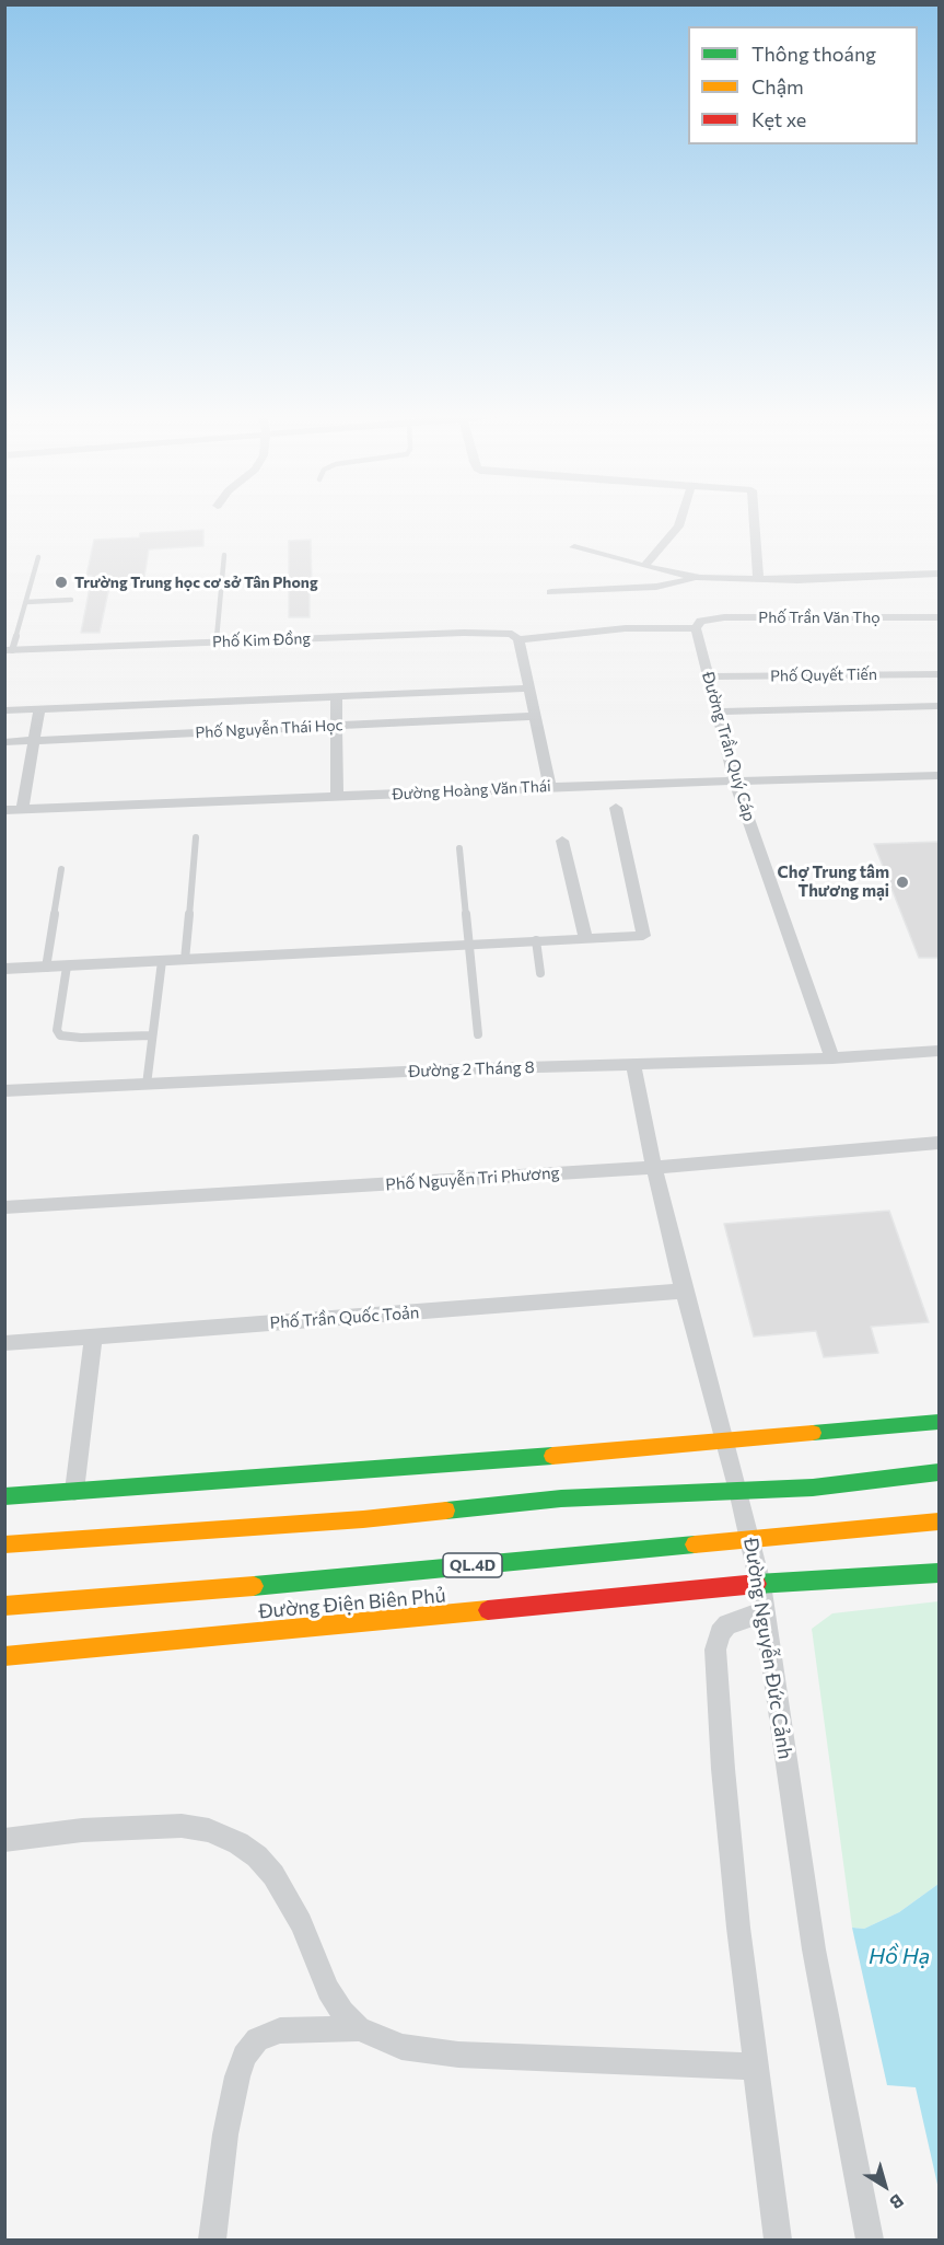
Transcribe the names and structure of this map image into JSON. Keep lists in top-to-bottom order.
{
  "streets": {
    "main road": ["QL.4D", "Đường Điện Biên Phủ"],
    "street": [
      "Phố Trần Văn Thọ",
      "Phố Kim Đồng",
      "Phố Quyết Tiến",
      "Phố Nguyễn Thái Học",
      "Đường Trần Quý Cáp",
      "Đường Hoàng Văn Thái",
      "Đường 2 Tháng 8",
      "Phố Nguyễn Tri Phương",
      "Phố Trần Quốc Toản",
      "Đường Nguyễn Đức Cảnh"
    ]
  },
  "crossings": [
    ["Phố Trần Văn Thọ", "Phố Kim Đồng"],
    ["Phố Trần Văn Thọ", "Đường Trần Quý Cáp"],
    ["Phố Quyết Tiến", "Đường Trần Quý Cáp"],
    ["Đường Trần Quý Cáp", "Đường Hoàng Văn Thái"],
    ["Đường Trần Quý Cáp", "Đường 2 Tháng 8"],
    ["Đường 2 Tháng 8", "Đường Nguyễn Đức Cảnh"],
    ["Phố Nguyễn Tri Phương", "Đường Nguyễn Đức Cảnh"],
    ["Phố Trần Quốc Toản", "Đường Nguyễn Đức Cảnh"],
    ["Đường Điện Biên Phủ", "Đường Nguyễn Đức Cảnh"]
  ],
  "water": ["Hồ Hạ"],
  "places": ["Trường Trung học cơ sở Tân Phong", "Chợ Trung tâm Thương mại"],
  "legend": ["Thông thoáng", "Chậm", "Kẹt xe"],
  "north": "bottom right"
}
